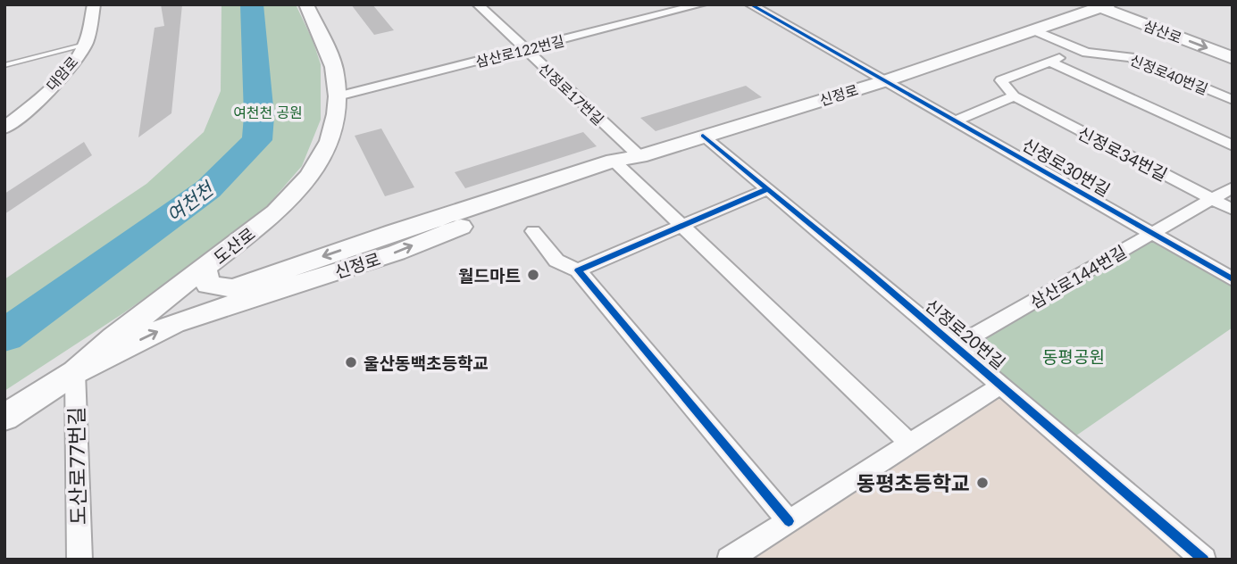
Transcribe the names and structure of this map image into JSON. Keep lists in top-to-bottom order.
{
  "streets": {
    "main road": ["삼산로", "신정로", "도산로"],
    "street": [
      "삼산로122번길",
      "대암로",
      "신정로40번길",
      "신정로17번길",
      "신정로34번길",
      "신정로30번길",
      "삼산로144번길",
      "신정로20번길",
      "도산로77번길"
    ]
  },
  "crossings": [
    ["삼산로", "신정로"],
    ["삼산로122번길", "신정로17번길"],
    ["삼산로122번길", "도산로"],
    ["신정로40번길", "신정로"],
    ["신정로17번길", "신정로"],
    ["신정로", "신정로30번길"],
    ["신정로", "도산로"],
    ["신정로", "신정로20번길"],
    ["신정로", "도산로77번길"],
    ["신정로34번길", "삼산로144번길"],
    ["신정로30번길", "삼산로144번길"],
    ["도산로", "도산로77번길"],
    ["삼산로144번길", "신정로20번길"]
  ],
  "water": ["여천천"],
  "parks": ["여천천 공원", "동평공원"],
  "places": ["월드마트", "울산동백초등학교", "동평초등학교"]
}
